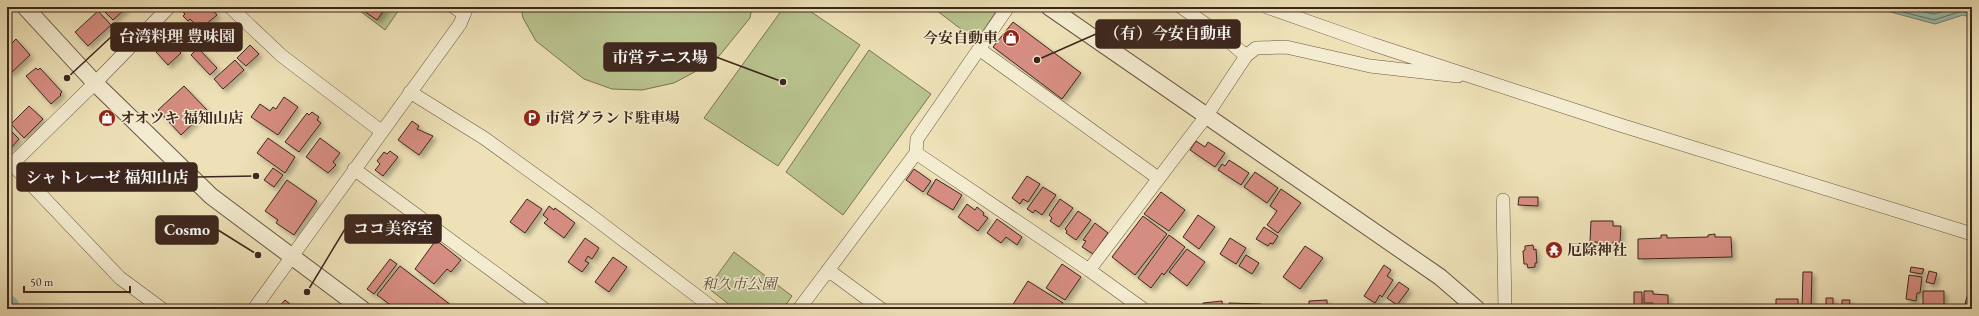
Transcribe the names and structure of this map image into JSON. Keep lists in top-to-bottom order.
{
  "parks": ["和久市公園"],
  "places": {
    "shop": ["今安自動車", "オオツキ 福知山店"],
    "other": [
      "（有）今安自動車",
      "台湾料理 豊味園",
      "市営テニス場",
      "シャトレーゼ 福知山店",
      "Cosmo",
      "ココ美容室"
    ],
    "parking": ["市営グランド駐車場"],
    "temple": ["厄除神社"]
  },
  "scale_bar": "50 m"
}
